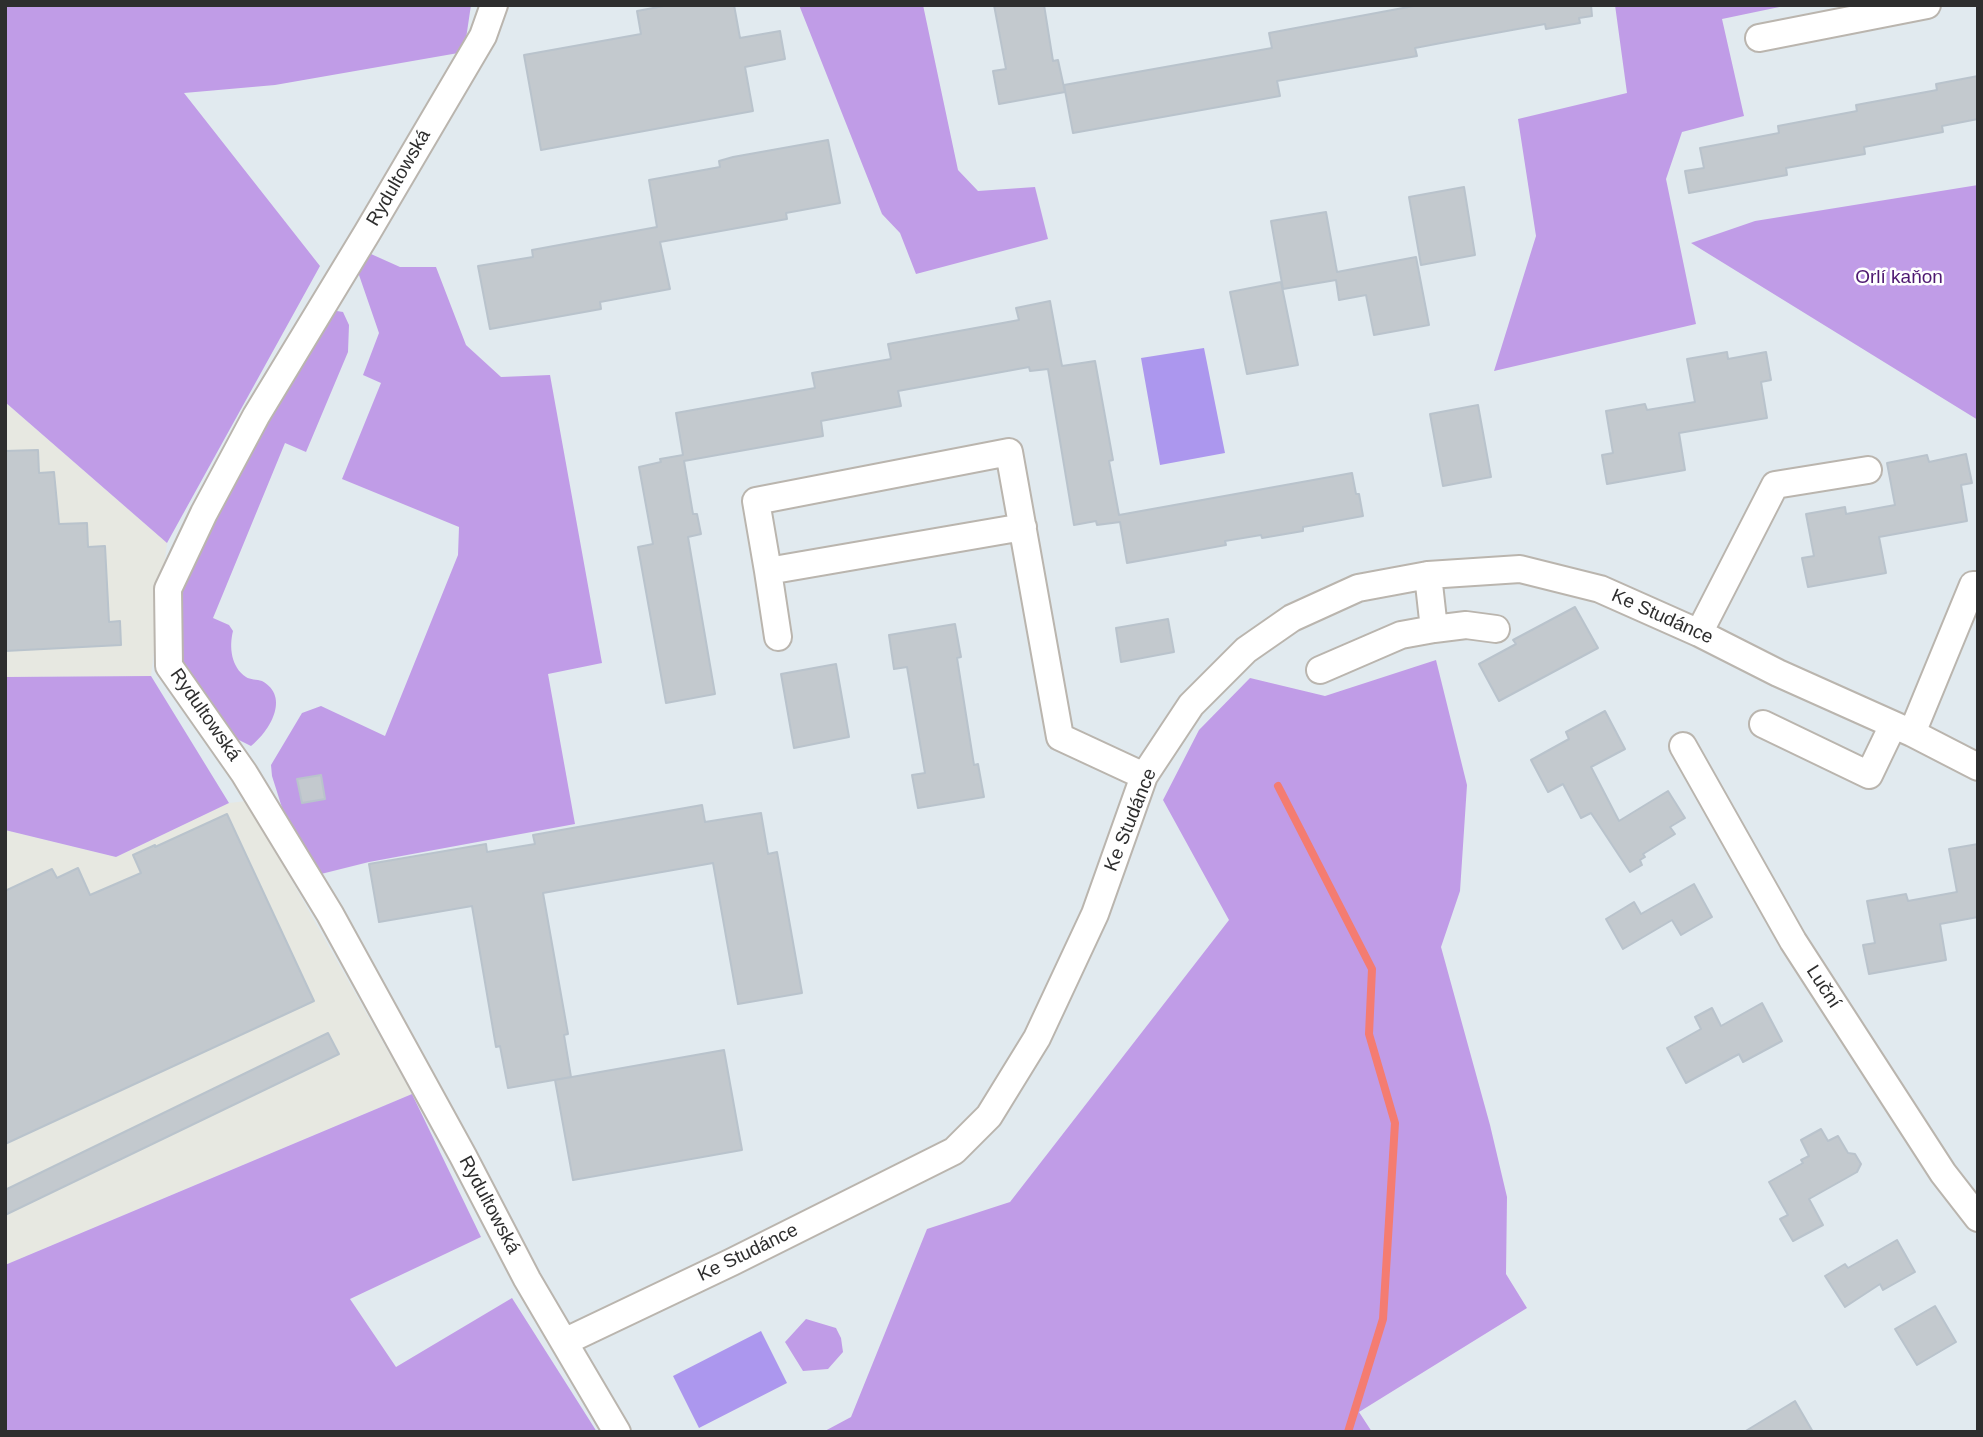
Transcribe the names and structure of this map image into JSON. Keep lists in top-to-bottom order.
{
  "streets": {
    "street": ["Rydultowská", "Ke Studánce", "Luční"]
  },
  "crossings": [
    ["Rydultowská", "Ke Studánce"]
  ],
  "parks": ["Orlí kaňon"]
}
